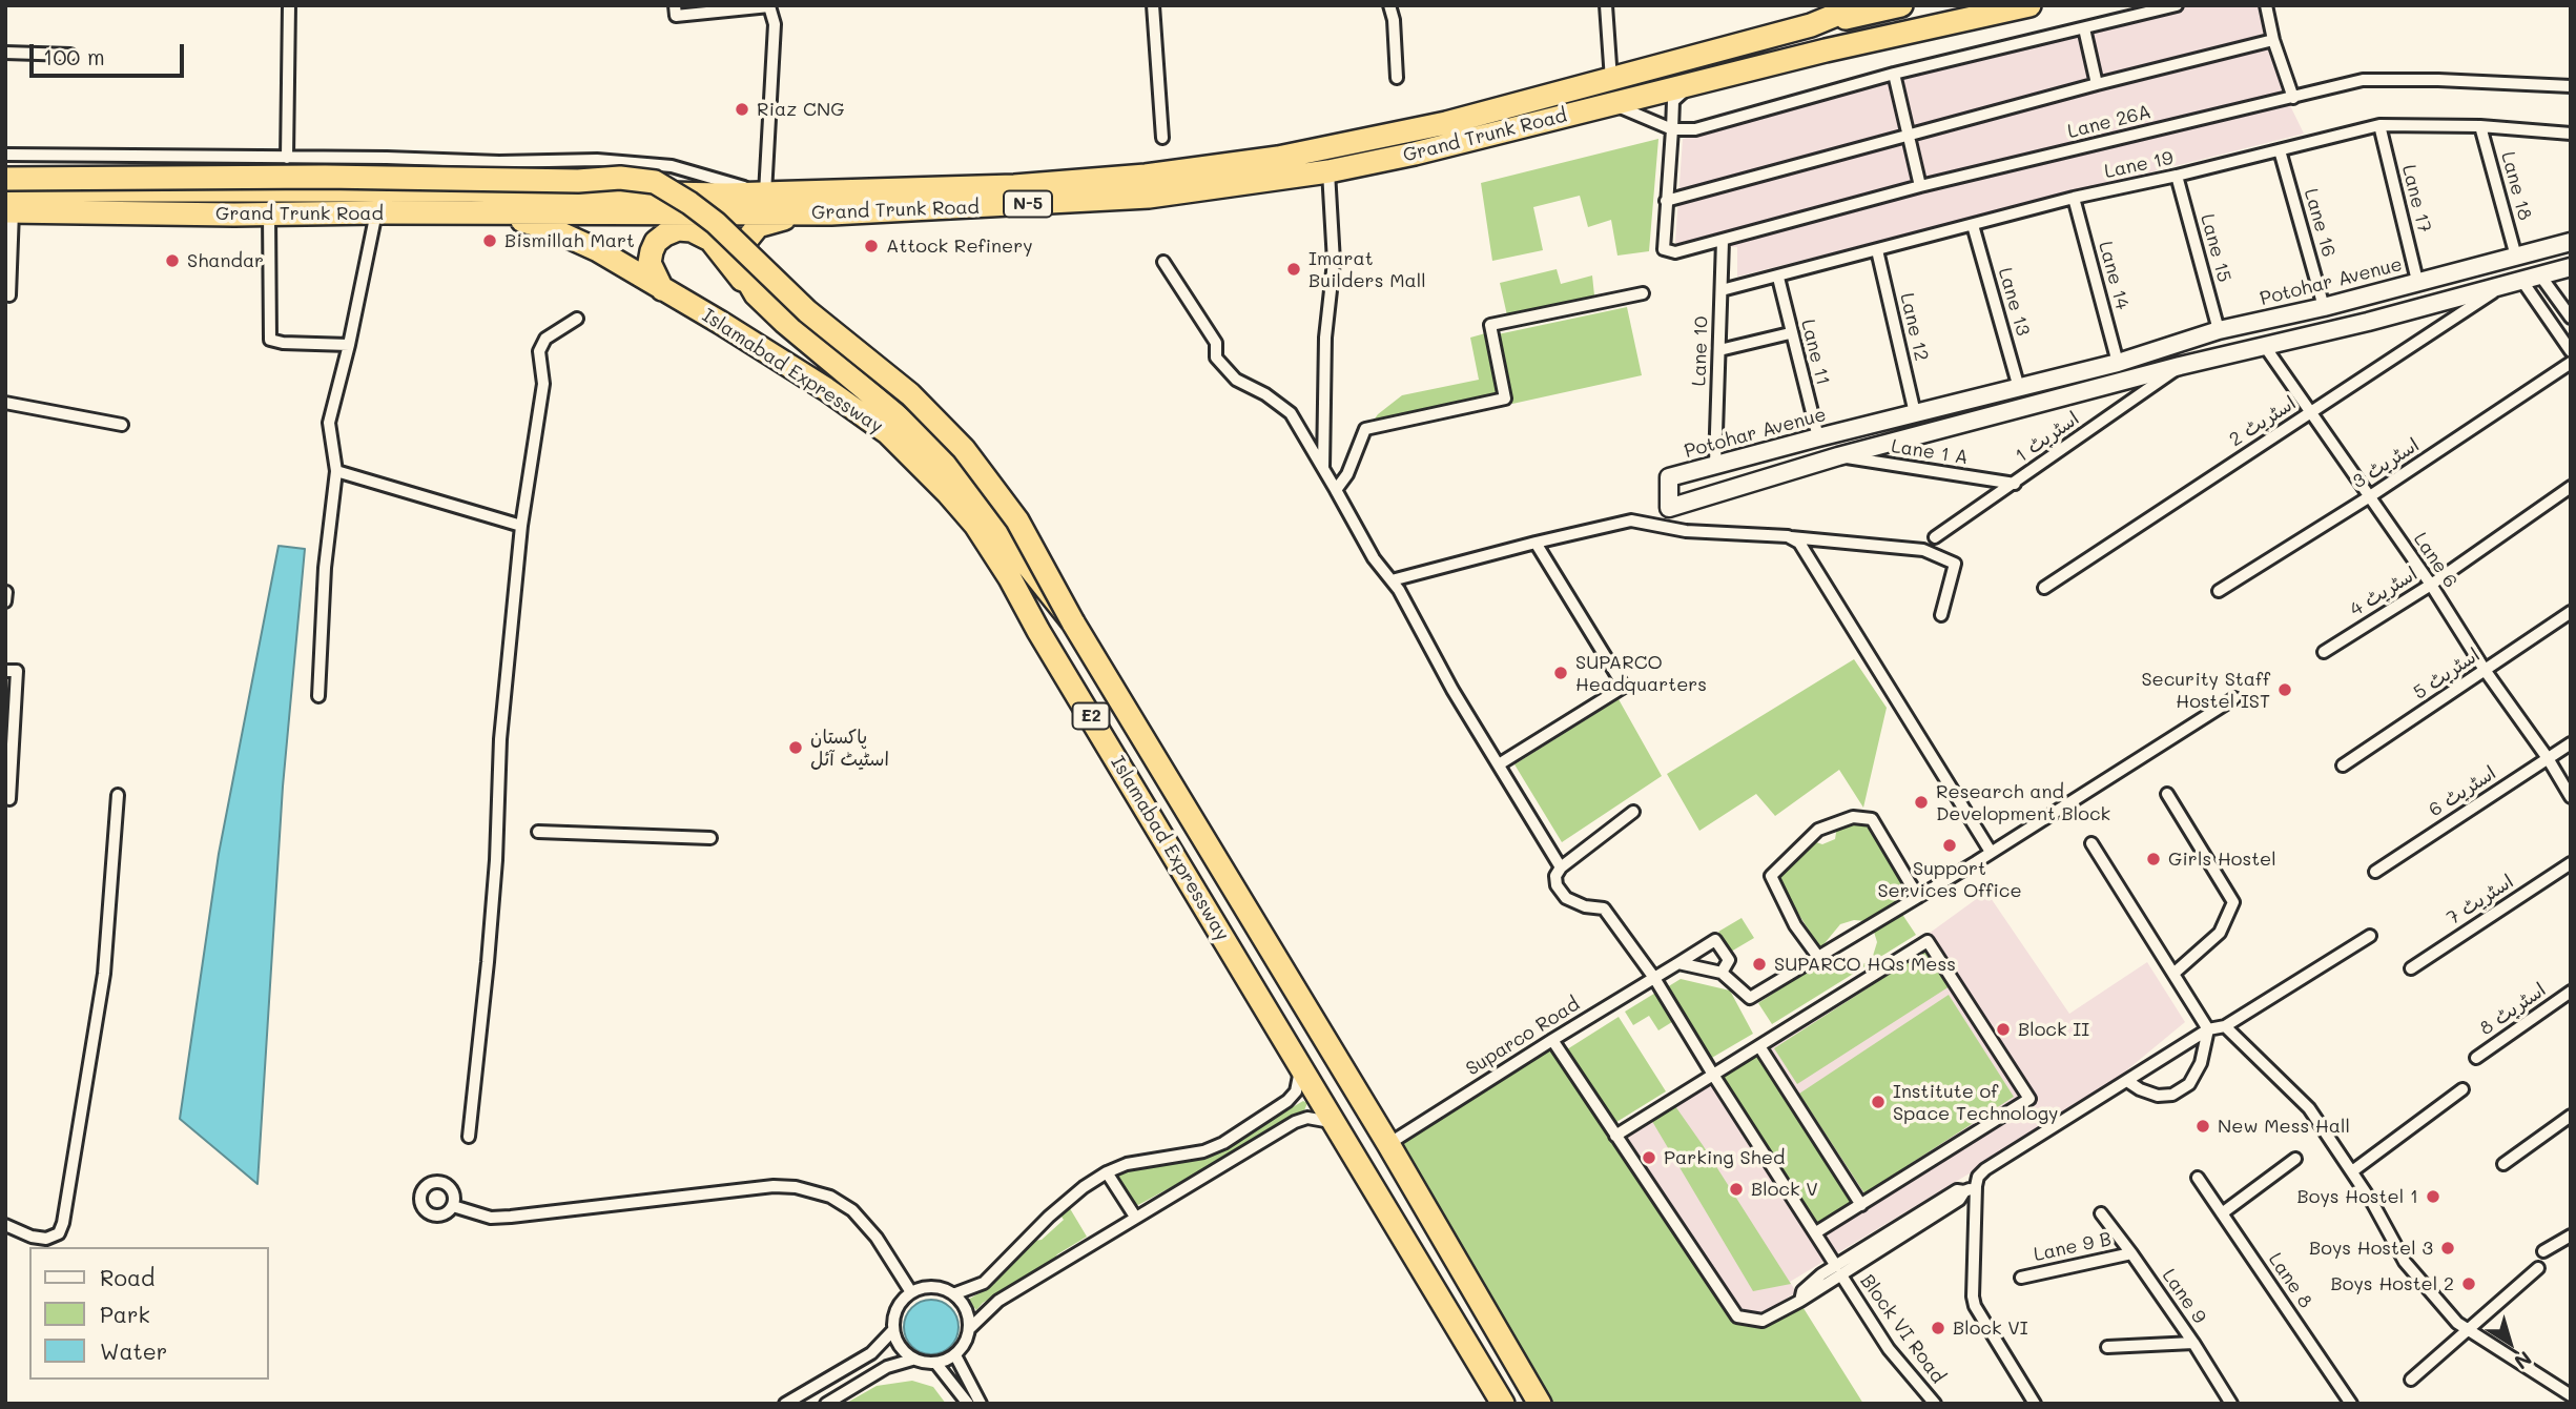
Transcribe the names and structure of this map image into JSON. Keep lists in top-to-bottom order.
{
  "streets": {
    "highway": [
      "Grand Trunk Road",
      "N-5",
      "Islamabad Expressway",
      "E2"
    ],
    "street": [
      "Lane 26A",
      "Lane 19",
      "Lane 18",
      "Lane 17",
      "Lane 16",
      "Lane 15",
      "Lane 14",
      "Potohar Avenue",
      "Lane 13",
      "Lane 12",
      "Lane 10",
      "Lane 11",
      "اسٹریٹ 2",
      "اسٹریٹ 1",
      "Lane 1 A",
      "اسٹریٹ 3",
      "Lane 6",
      "اسٹریٹ 4",
      "اسٹریٹ 5",
      "اسٹریٹ 6",
      "اسٹریٹ 7",
      "اسٹریٹ 8",
      "Suparco Road",
      "Lane 9 B",
      "Lane 8",
      "Lane 9",
      "Block VI Road"
    ]
  },
  "crossings": [
    ["Lane 26A", "Lane 10"],
    ["Grand Trunk Road", "Islamabad Expressway"],
    ["Lane 19", "Lane 18"],
    ["Lane 19", "Lane 17"],
    ["Lane 19", "Lane 16"],
    ["Lane 19", "Lane 15"],
    ["Lane 19", "Lane 14"],
    ["Lane 19", "Lane 13"],
    ["Lane 19", "Lane 12"],
    ["Lane 19", "Lane 10"],
    ["Lane 19", "Lane 11"],
    ["Lane 18", "Potohar Avenue"],
    ["Lane 17", "Potohar Avenue"],
    ["Lane 16", "Potohar Avenue"],
    ["Lane 15", "Potohar Avenue"],
    ["Lane 14", "Potohar Avenue"],
    ["Potohar Avenue", "Lane 13"],
    ["Potohar Avenue", "Lane 12"],
    ["Potohar Avenue", "Lane 10"],
    ["Potohar Avenue", "Lane 11"],
    ["Potohar Avenue", "اسٹریٹ 2"],
    ["Potohar Avenue", "اسٹریٹ 1"],
    ["Potohar Avenue", "Lane 1 A"],
    ["Potohar Avenue", "Lane 6"],
    ["Islamabad Expressway", "Suparco Road"],
    ["اسٹریٹ 2", "Lane 6"],
    ["اسٹریٹ 1", "Lane 1 A"],
    ["اسٹریٹ 3", "Lane 6"],
    ["Lane 6", "اسٹریٹ 4"],
    ["Lane 6", "اسٹریٹ 5"],
    ["Lane 6", "اسٹریٹ 6"],
    ["Suparco Road", "Block VI Road"],
    ["Lane 9 B", "Lane 9"]
  ],
  "places": [
    "Riaz CNG",
    "Bismillah Mart",
    "Attock Refinery",
    "Shandar",
    "Imarat Builders Mall",
    "SUPARCO Headquarters",
    "Security Staff Hostel IST",
    "پاکستان اسٹیٹ آئل",
    "Research and Development Block",
    "Support Services Office",
    "Girls Hostel",
    "SUPARCO HQs Mess",
    "Block II",
    "Institute of Space Technology",
    "New Mess Hall",
    "Parking Shed",
    "Block V",
    "Boys Hostel 1",
    "Boys Hostel 3",
    "Boys Hostel 2",
    "Block VI"
  ],
  "legend": ["Road", "Park", "Water"],
  "scale_bar": "100 m",
  "north": "bottom right"
}
